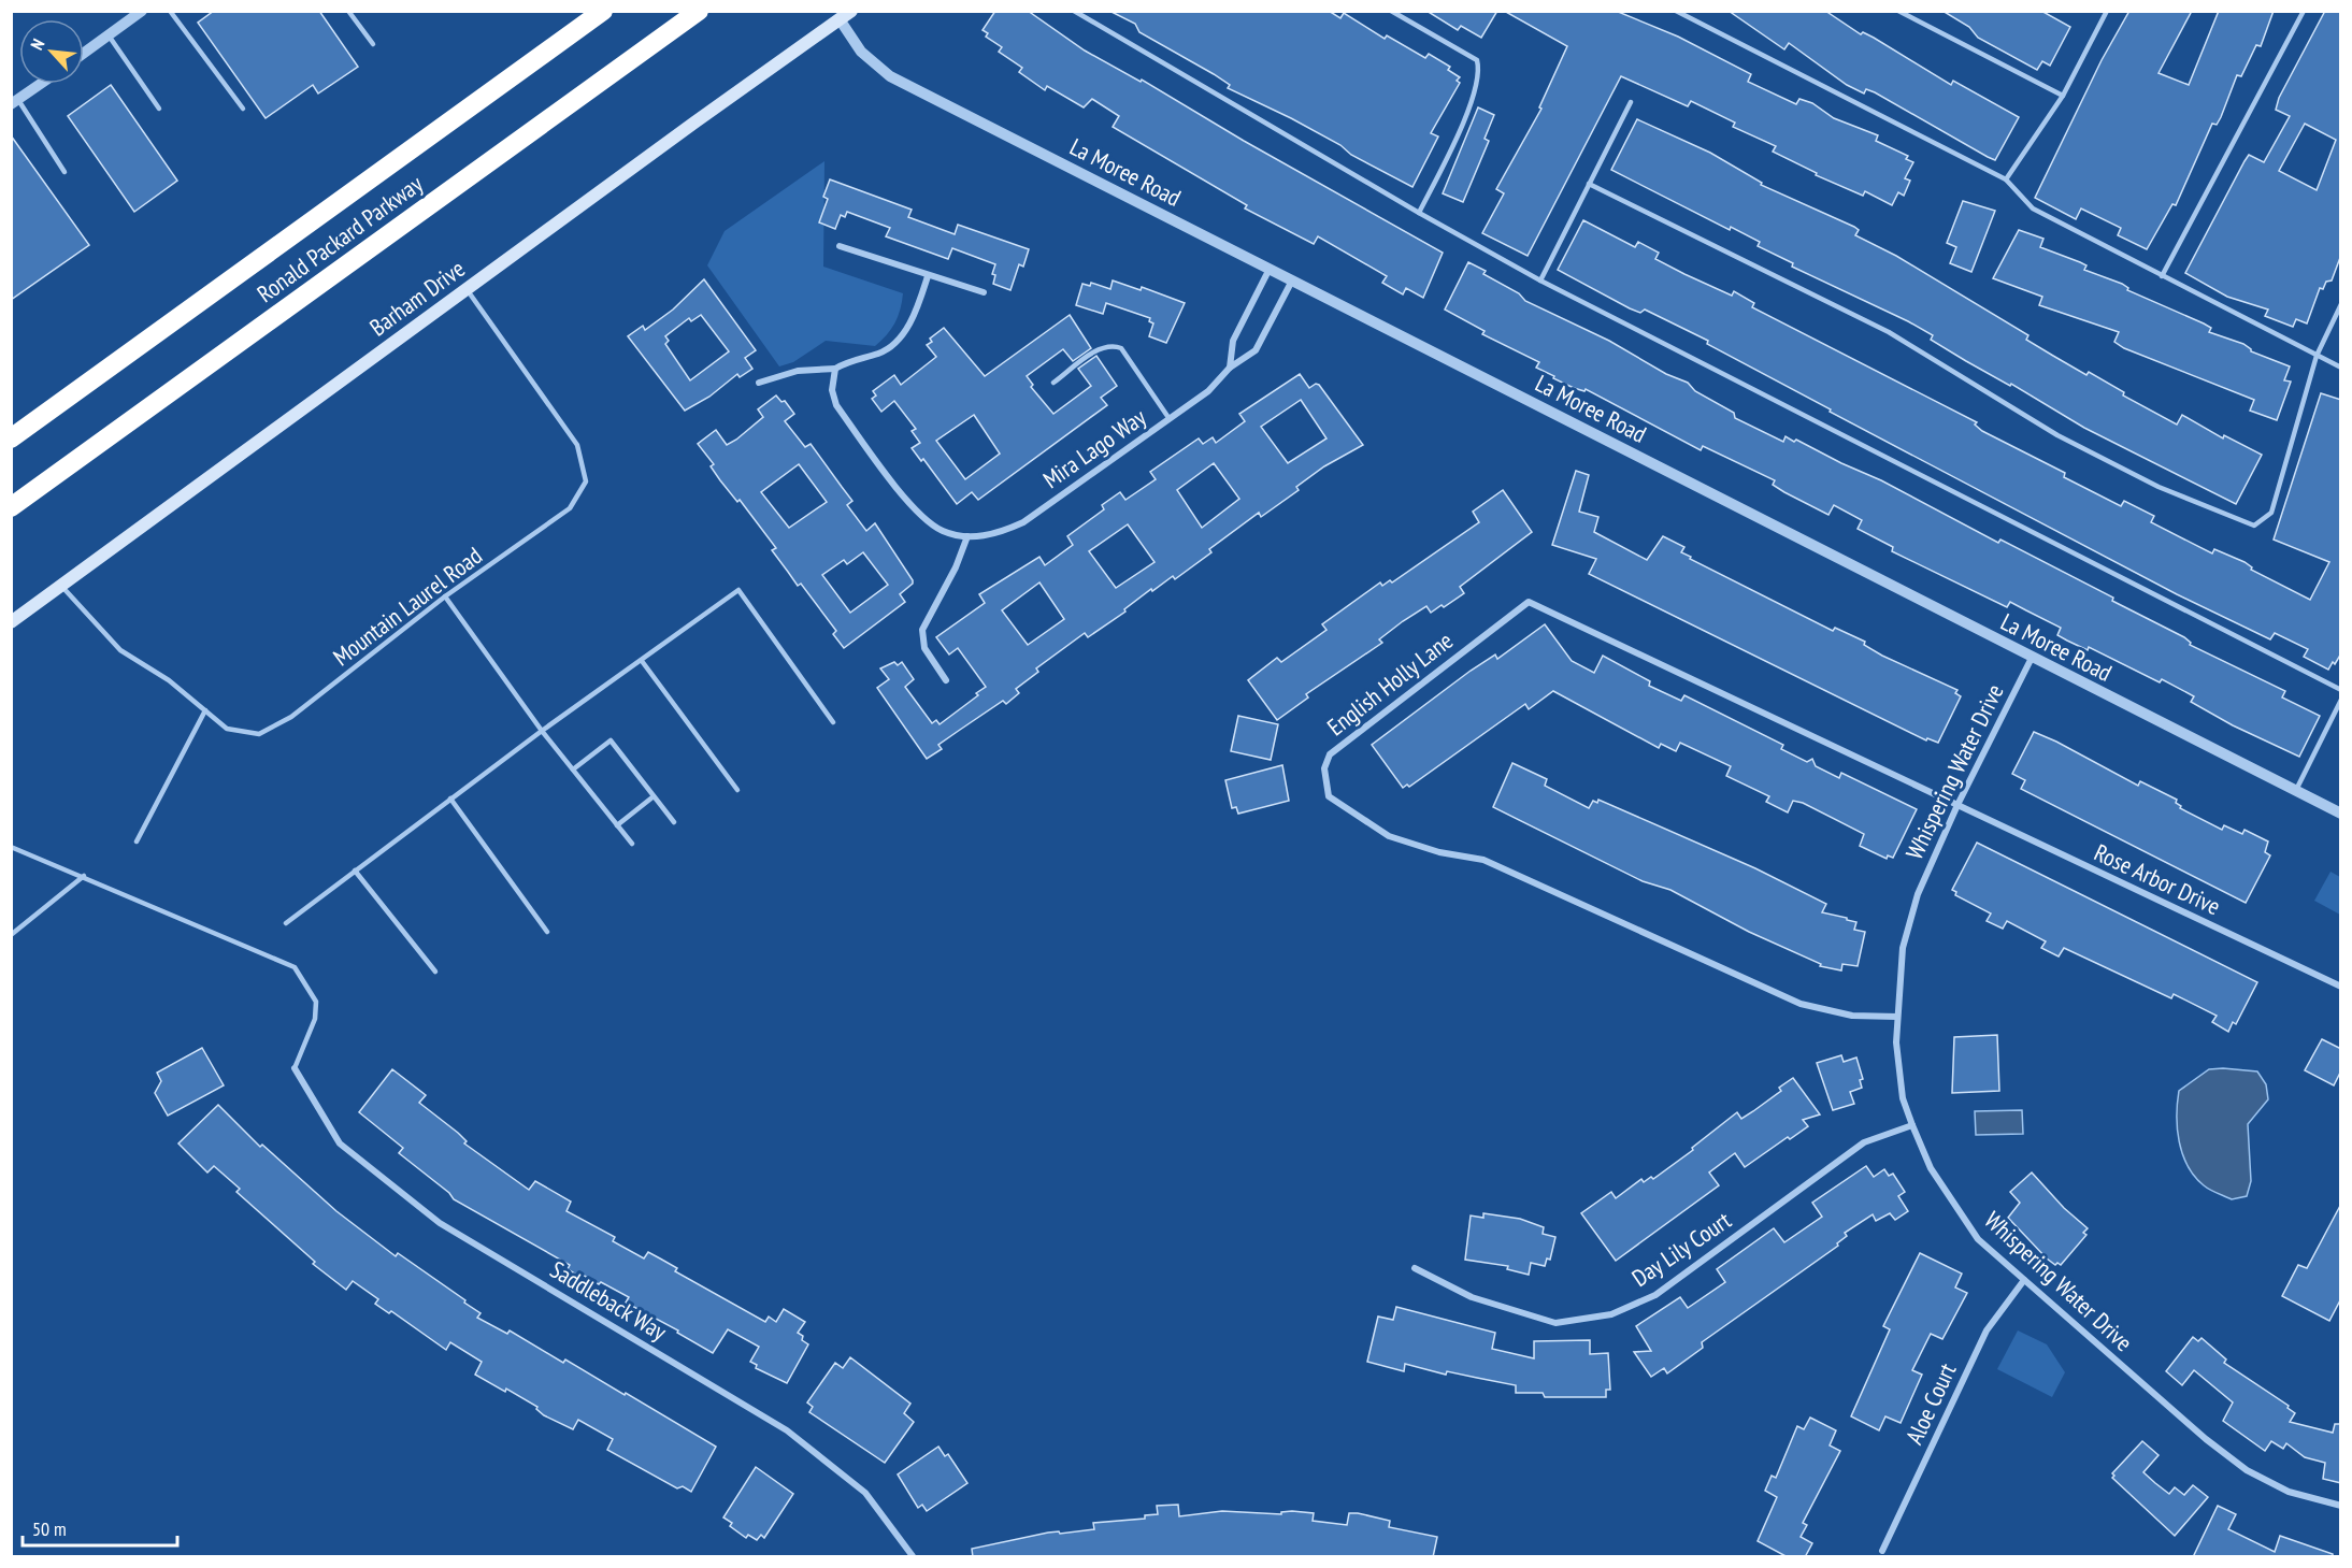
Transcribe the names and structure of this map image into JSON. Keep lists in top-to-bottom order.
{
  "streets": {
    "highway": ["Ronald Packard Parkway"],
    "main road": ["Barham Drive"],
    "street": [
      "La Moree Road",
      "Mira Lago Way",
      "English Holly Lane",
      "Whispering Water Drive",
      "Rose Arbor Drive",
      "Day Lily Court",
      "Saddleback Way",
      "Aloe Court"
    ],
    "lane": ["Mountain Laurel Road"]
  },
  "crossings": [
    ["La Moree Road", "Barham Drive"],
    ["La Moree Road", "Mira Lago Way"],
    ["La Moree Road", "Whispering Water Drive"],
    ["Barham Drive", "Mountain Laurel Road"],
    ["English Holly Lane", "Whispering Water Drive"],
    ["English Holly Lane", "Rose Arbor Drive"],
    ["Whispering Water Drive", "Rose Arbor Drive"],
    ["Whispering Water Drive", "Day Lily Court"],
    ["Whispering Water Drive", "Aloe Court"]
  ],
  "scale_bar": "50 m",
  "north": "top left"
}
